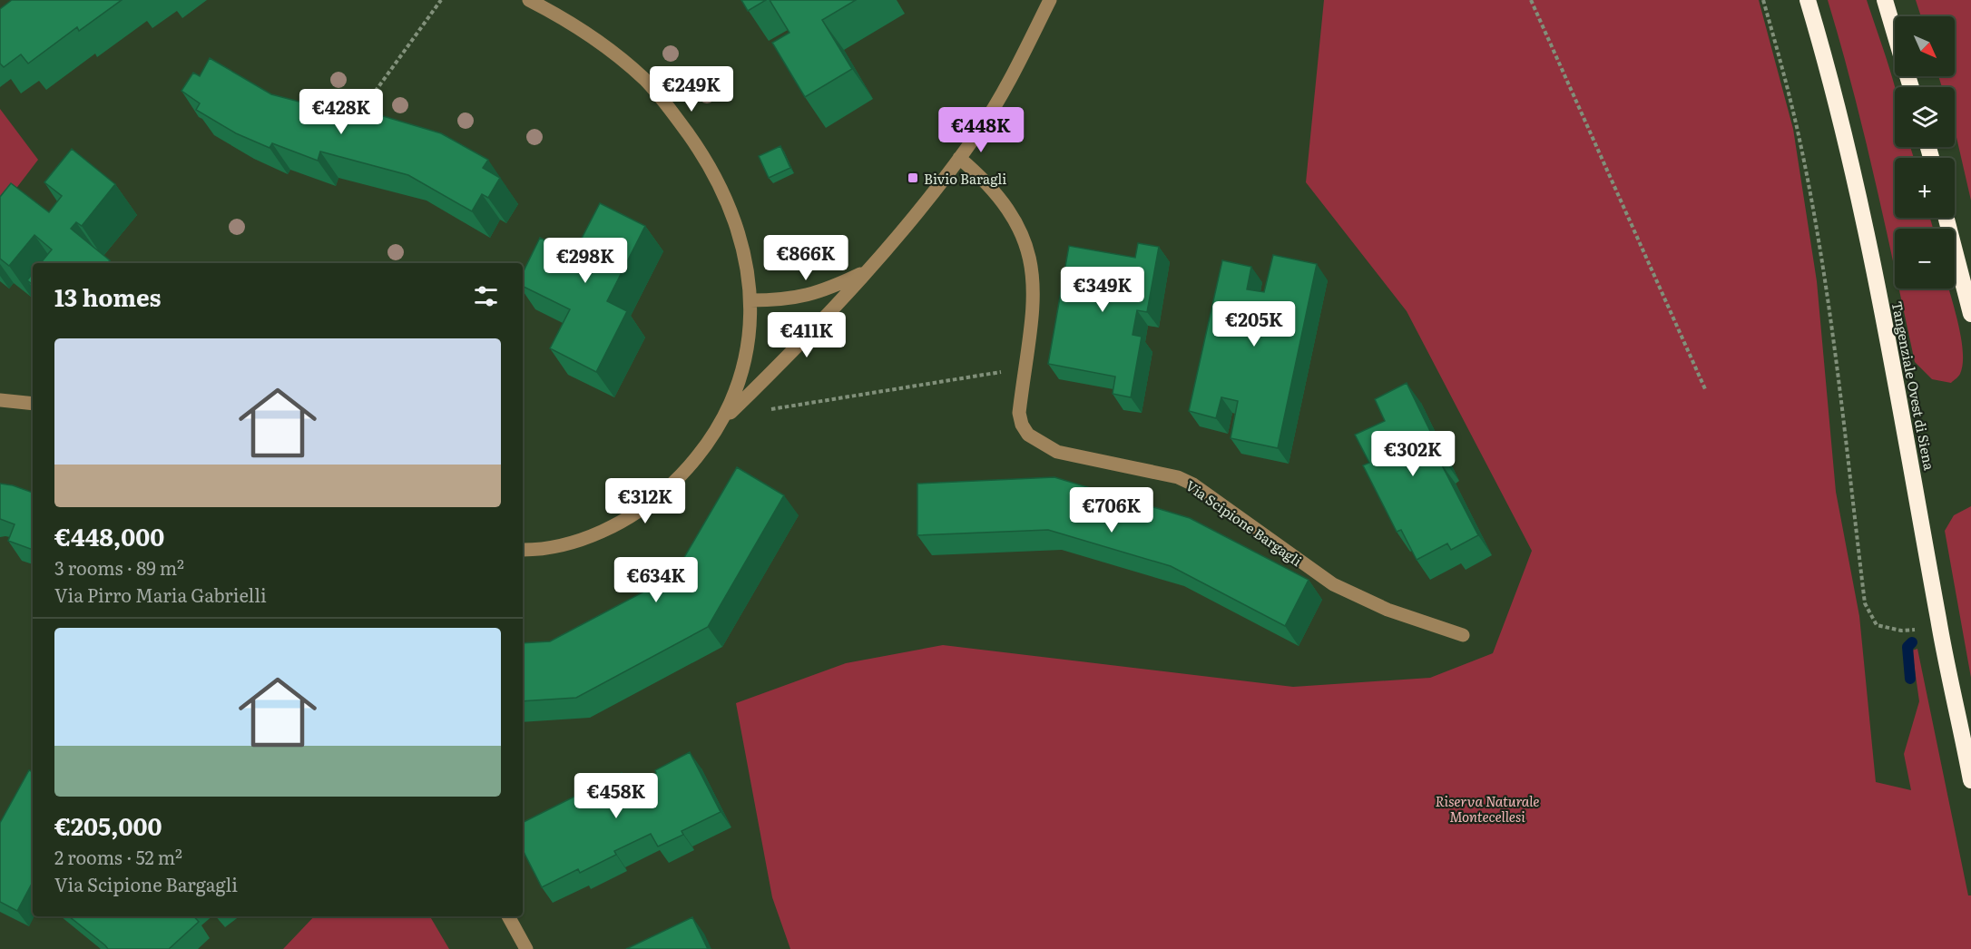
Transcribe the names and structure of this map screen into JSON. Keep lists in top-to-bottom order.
{
  "streets": {
    "highway": ["Tangenziale Ovest di Siena"],
    "street": ["Via Scipione Bargagli"]
  },
  "parks": ["Riserva Naturale Montecellesi"],
  "places": {
    "transit": ["Bivio Baragli"]
  },
  "north": "bottom right",
  "page": {
    "map_buttons": ["+", "−"],
    "price": [
      "€249K",
      "€428K",
      "€448K",
      "€866K",
      "€298K",
      "€349K",
      "€205K",
      "€411K",
      "€302K",
      "€312K",
      "€706K",
      "€634K",
      "€458K"
    ],
    "heading": "13 homes",
    "list": [
      {
        "name": "€448,000",
        "note": "3 rooms · 89 m² · Via Pirro Maria Gabrielli"
      },
      {
        "name": "€205,000",
        "note": "2 rooms · 52 m² · Via Scipione Bargagli"
      }
    ]
  }
}
